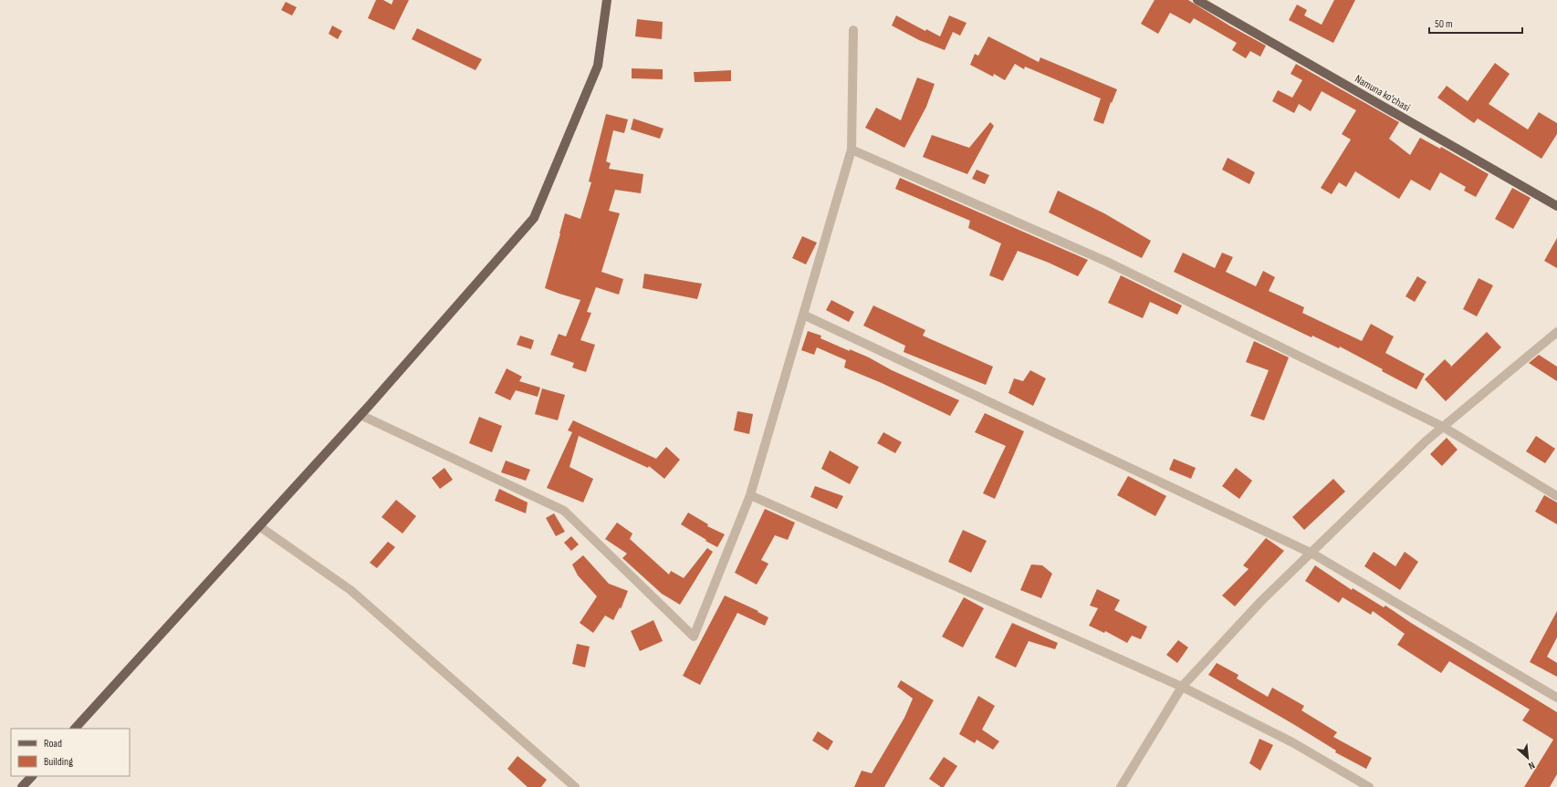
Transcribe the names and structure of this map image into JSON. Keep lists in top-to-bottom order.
{
  "streets": {
    "main road": ["Namuna ko'chasi"]
  },
  "legend": ["Road", "Building"],
  "scale_bar": "50 m",
  "north": "bottom right"
}
